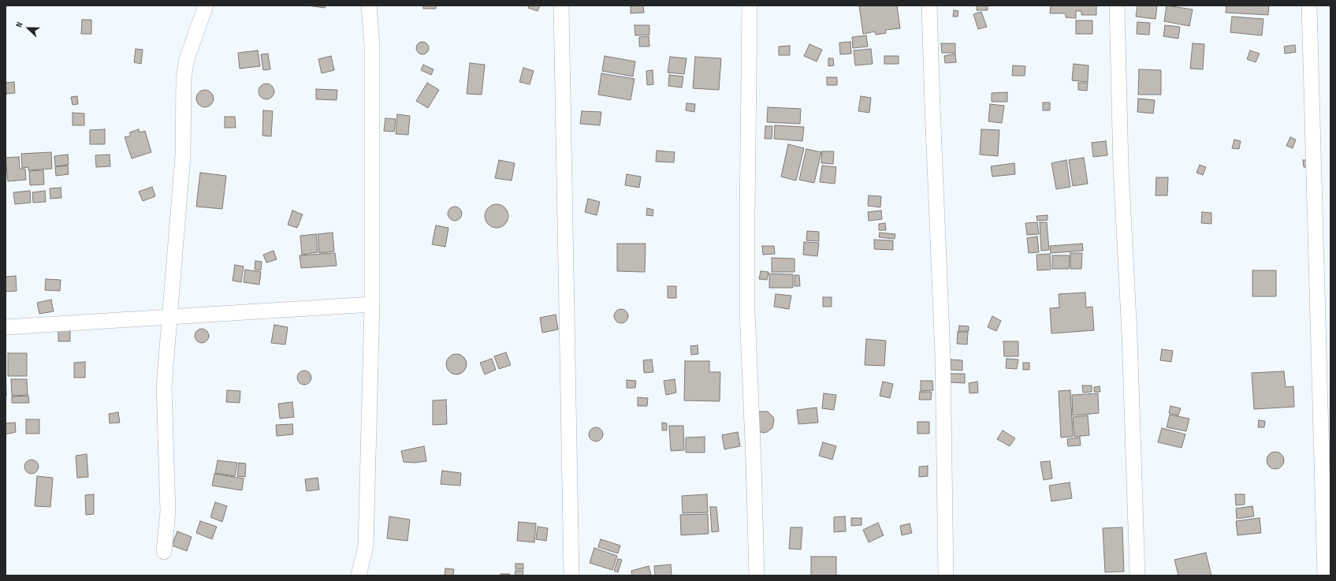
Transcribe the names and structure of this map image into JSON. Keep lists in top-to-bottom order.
{
  "north": "left"
}
